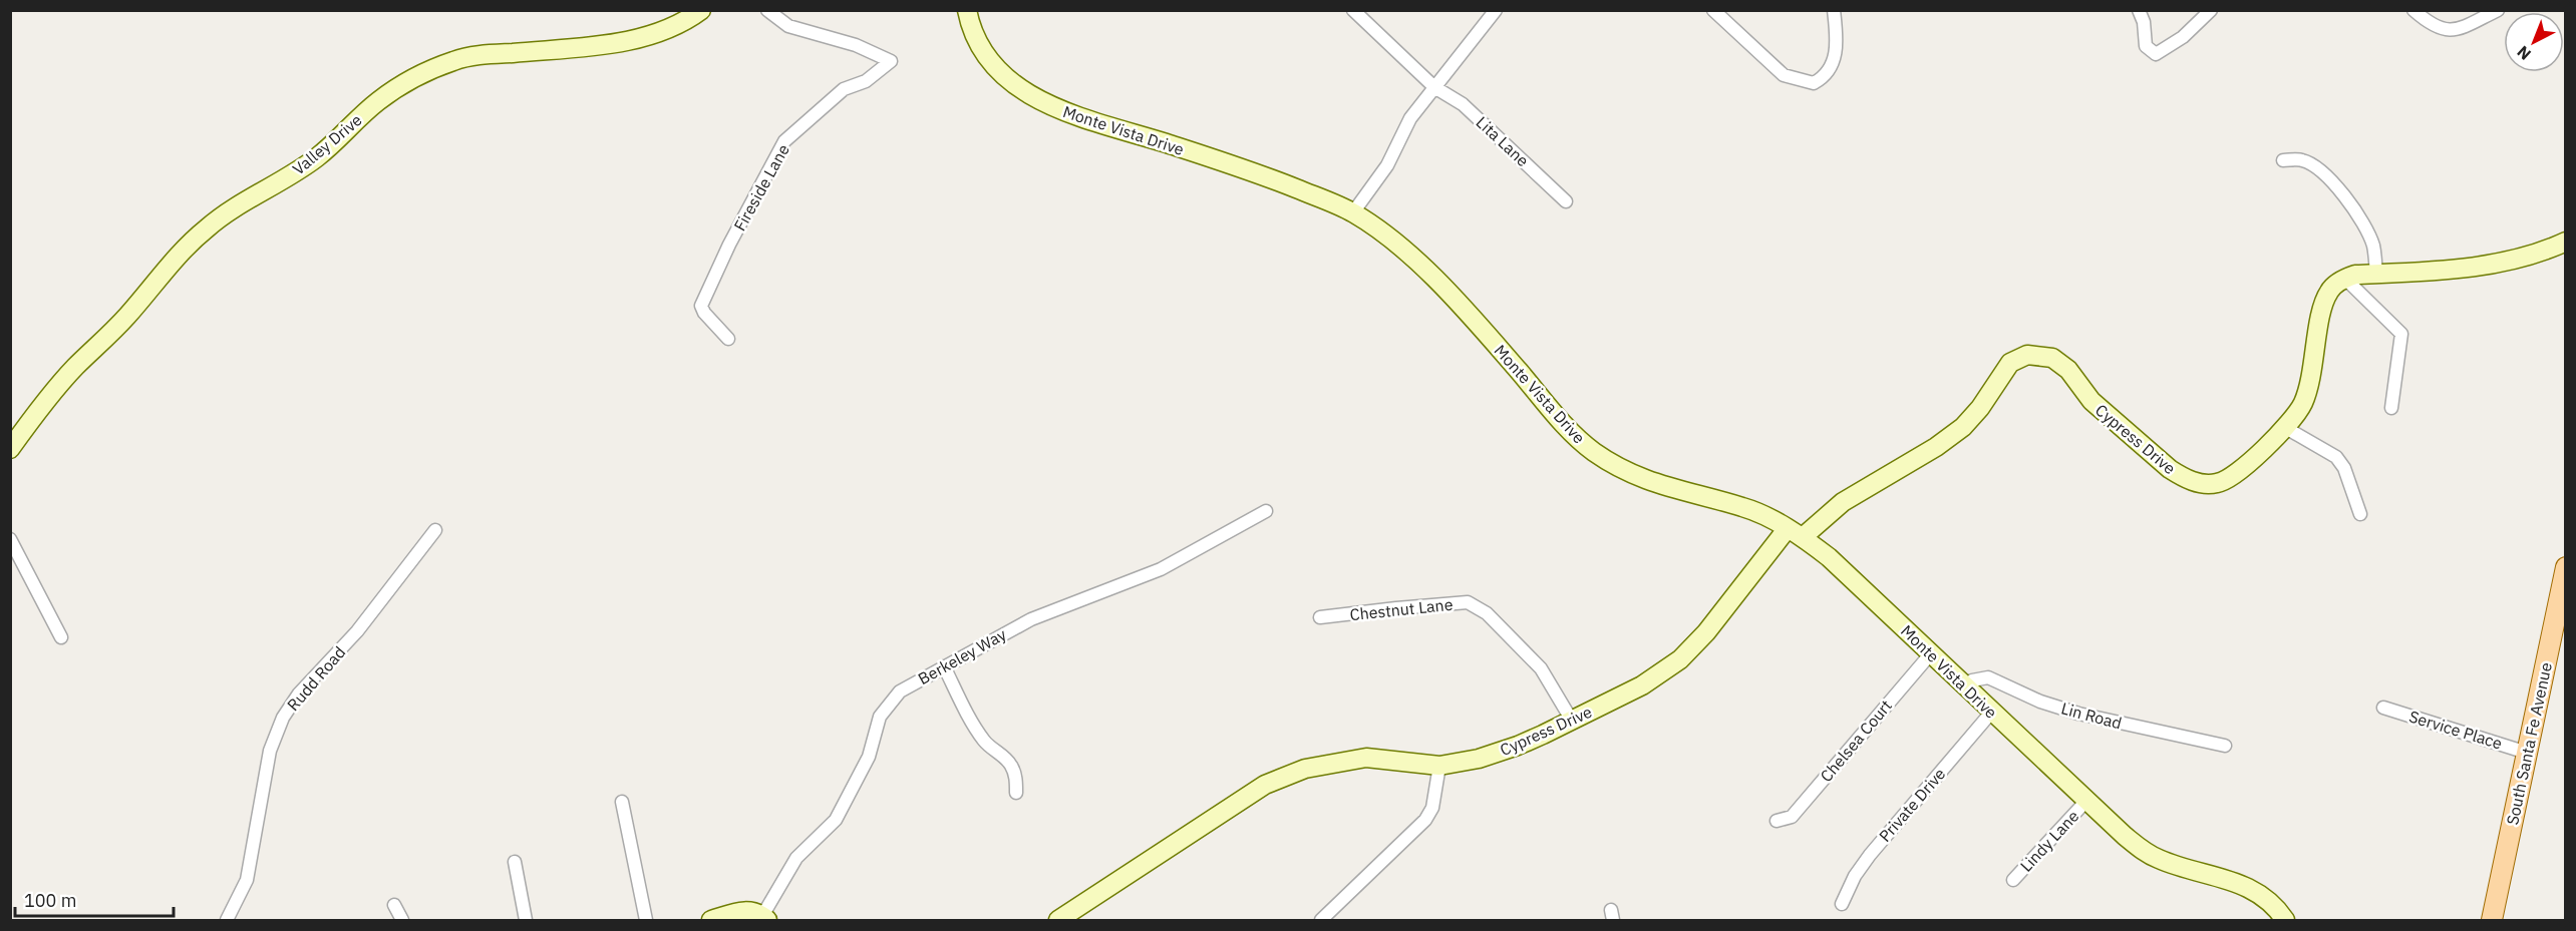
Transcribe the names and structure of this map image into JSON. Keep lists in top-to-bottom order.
{
  "streets": {
    "main road": [
      "Monte Vista Drive",
      "Valley Drive",
      "Cypress Drive",
      "South Santa Fe Avenue"
    ],
    "street": [
      "Lita Lane",
      "Fireside Lane",
      "Chestnut Lane",
      "Berkeley Way",
      "Rudd Road",
      "Lin Road",
      "Service Place",
      "Chelsea Court",
      "Private Drive",
      "Lindy Lane"
    ]
  },
  "crossings": [
    ["Monte Vista Drive", "Cypress Drive"],
    ["Monte Vista Drive", "Lin Road"],
    ["Monte Vista Drive", "Chelsea Court"],
    ["Monte Vista Drive", "Private Drive"],
    ["Monte Vista Drive", "Lindy Lane"],
    ["Cypress Drive", "Chestnut Lane"],
    ["Service Place", "South Santa Fe Avenue"]
  ],
  "scale_bar": "100 m",
  "north": "bottom left"
}
